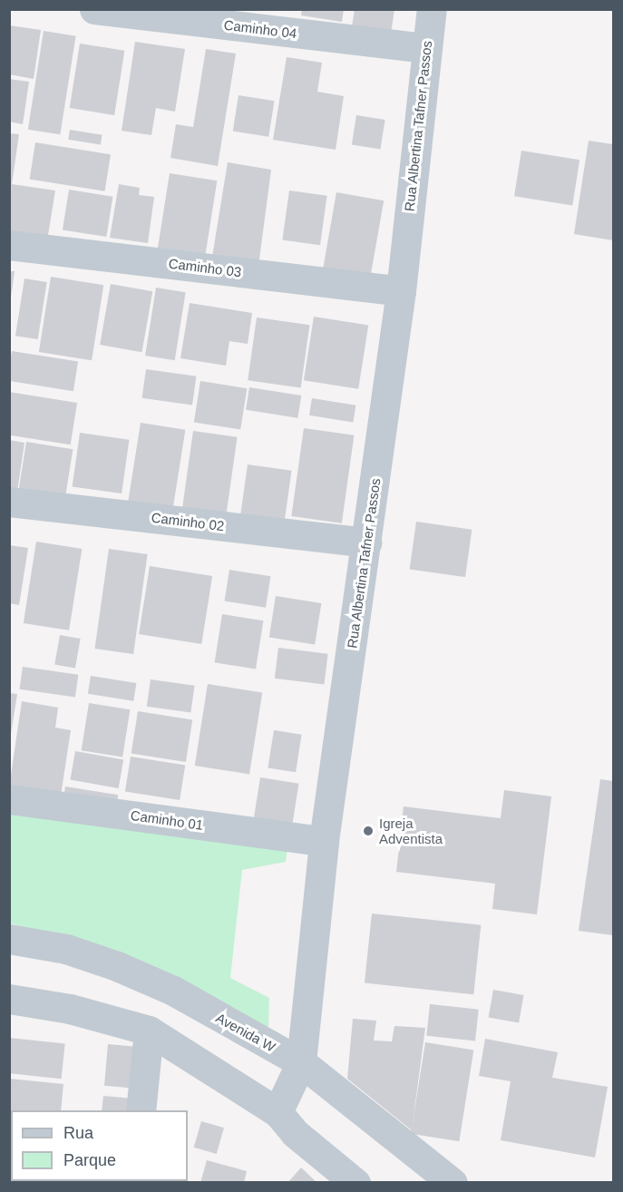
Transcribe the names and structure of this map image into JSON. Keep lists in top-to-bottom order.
{
  "streets": {
    "street": [
      "Caminho 04",
      "Rua Albertina Tafner Passos",
      "Caminho 03",
      "Caminho 02",
      "Caminho 01",
      "Avenida W"
    ]
  },
  "crossings": [
    ["Caminho 04", "Rua Albertina Tafner Passos"],
    ["Rua Albertina Tafner Passos", "Caminho 03"],
    ["Rua Albertina Tafner Passos", "Caminho 02"],
    ["Rua Albertina Tafner Passos", "Caminho 01"],
    ["Rua Albertina Tafner Passos", "Avenida W"]
  ],
  "places": ["Igreja Adventista"],
  "legend": ["Rua", "Parque"]
}
